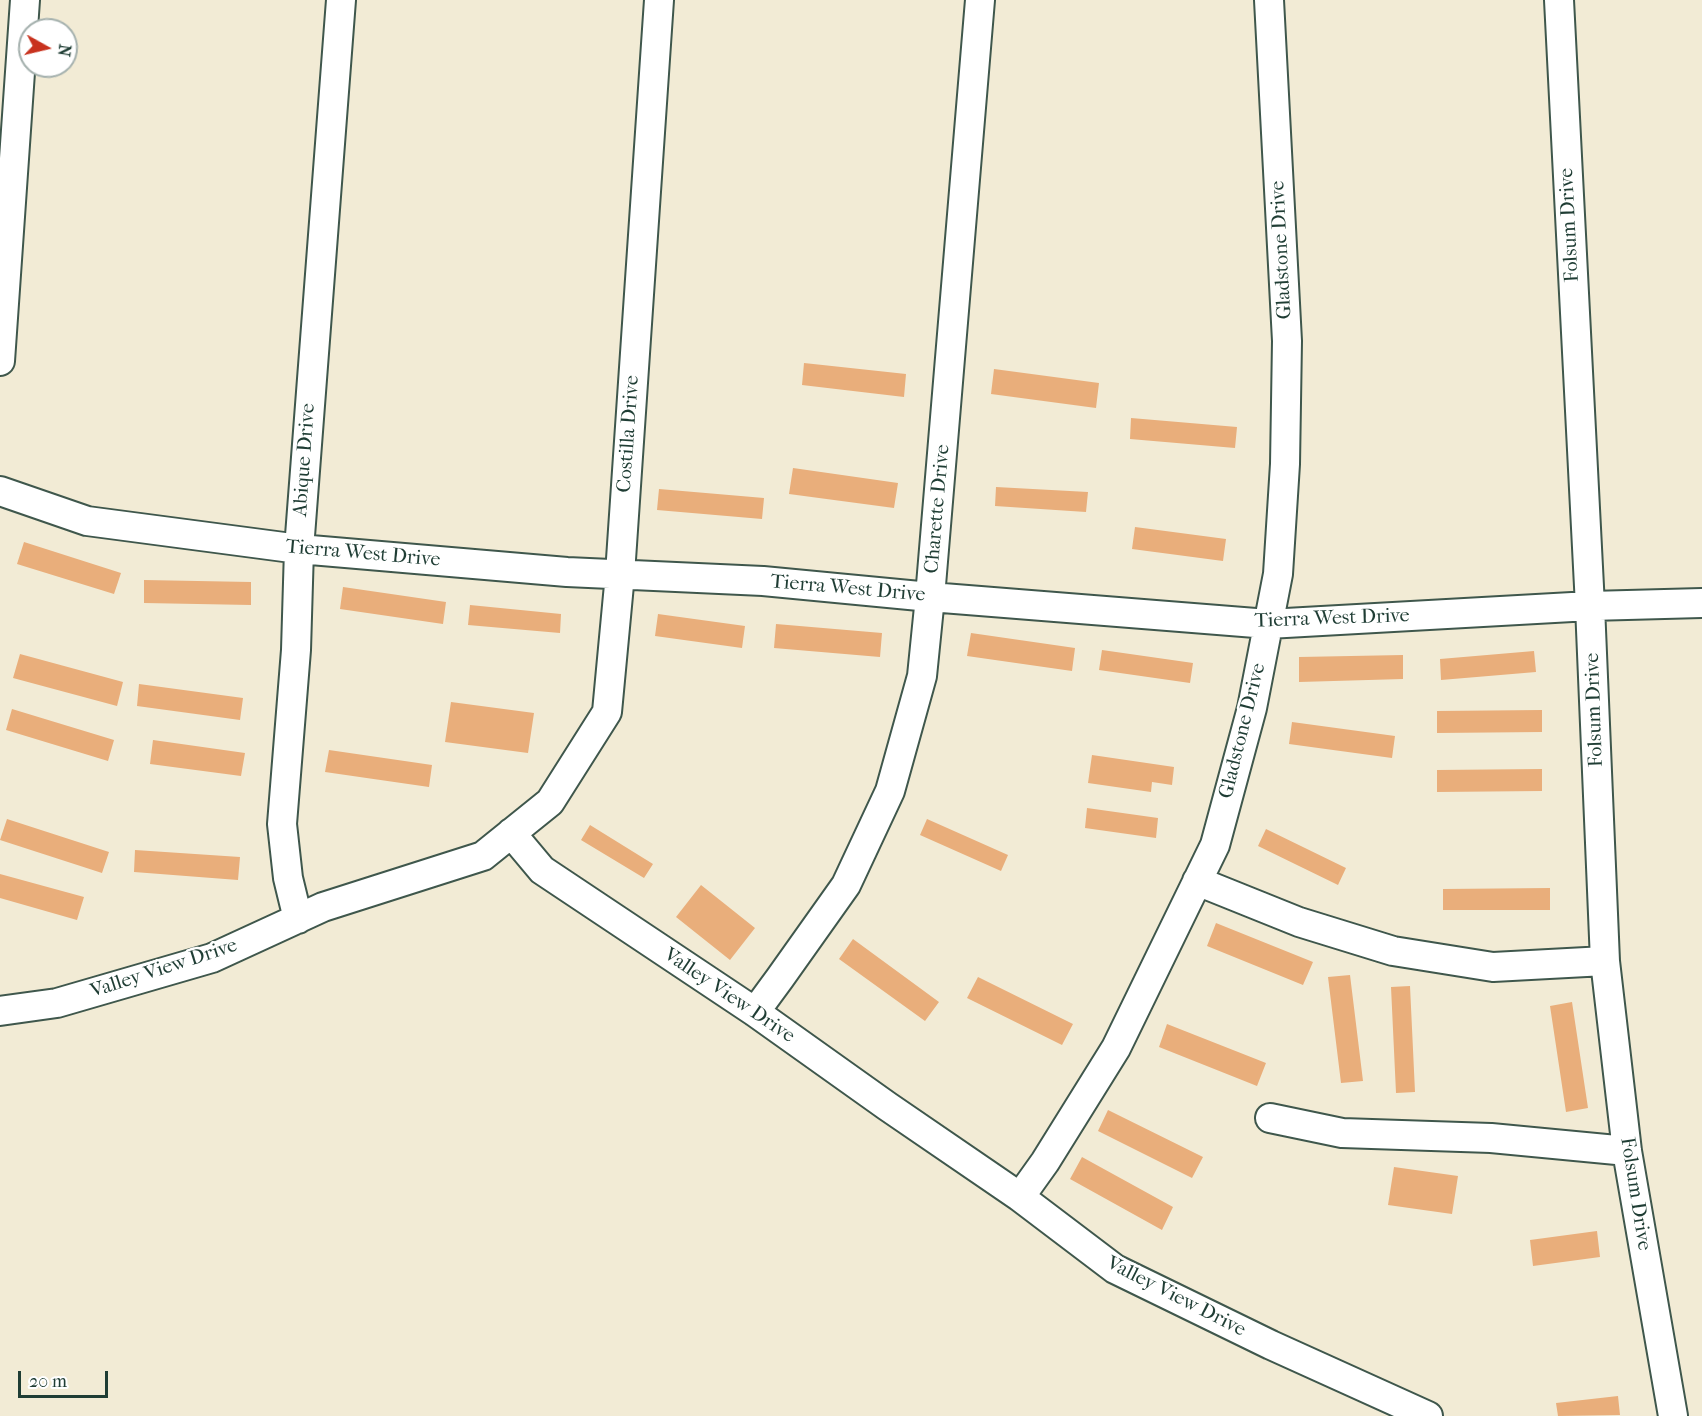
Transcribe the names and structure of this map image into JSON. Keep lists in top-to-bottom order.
{
  "streets": {
    "street": [
      "Folsum Drive",
      "Gladstone Drive",
      "Costilla Drive",
      "Abique Drive",
      "Charette Drive",
      "Tierra West Drive",
      "Valley View Drive"
    ]
  },
  "crossings": [
    ["Folsum Drive", "Tierra West Drive"],
    ["Gladstone Drive", "Tierra West Drive"],
    ["Gladstone Drive", "Valley View Drive"],
    ["Costilla Drive", "Tierra West Drive"],
    ["Costilla Drive", "Valley View Drive"],
    ["Abique Drive", "Tierra West Drive"],
    ["Abique Drive", "Valley View Drive"],
    ["Charette Drive", "Tierra West Drive"],
    ["Charette Drive", "Valley View Drive"]
  ],
  "scale_bar": "20 m",
  "north": "right"
}
